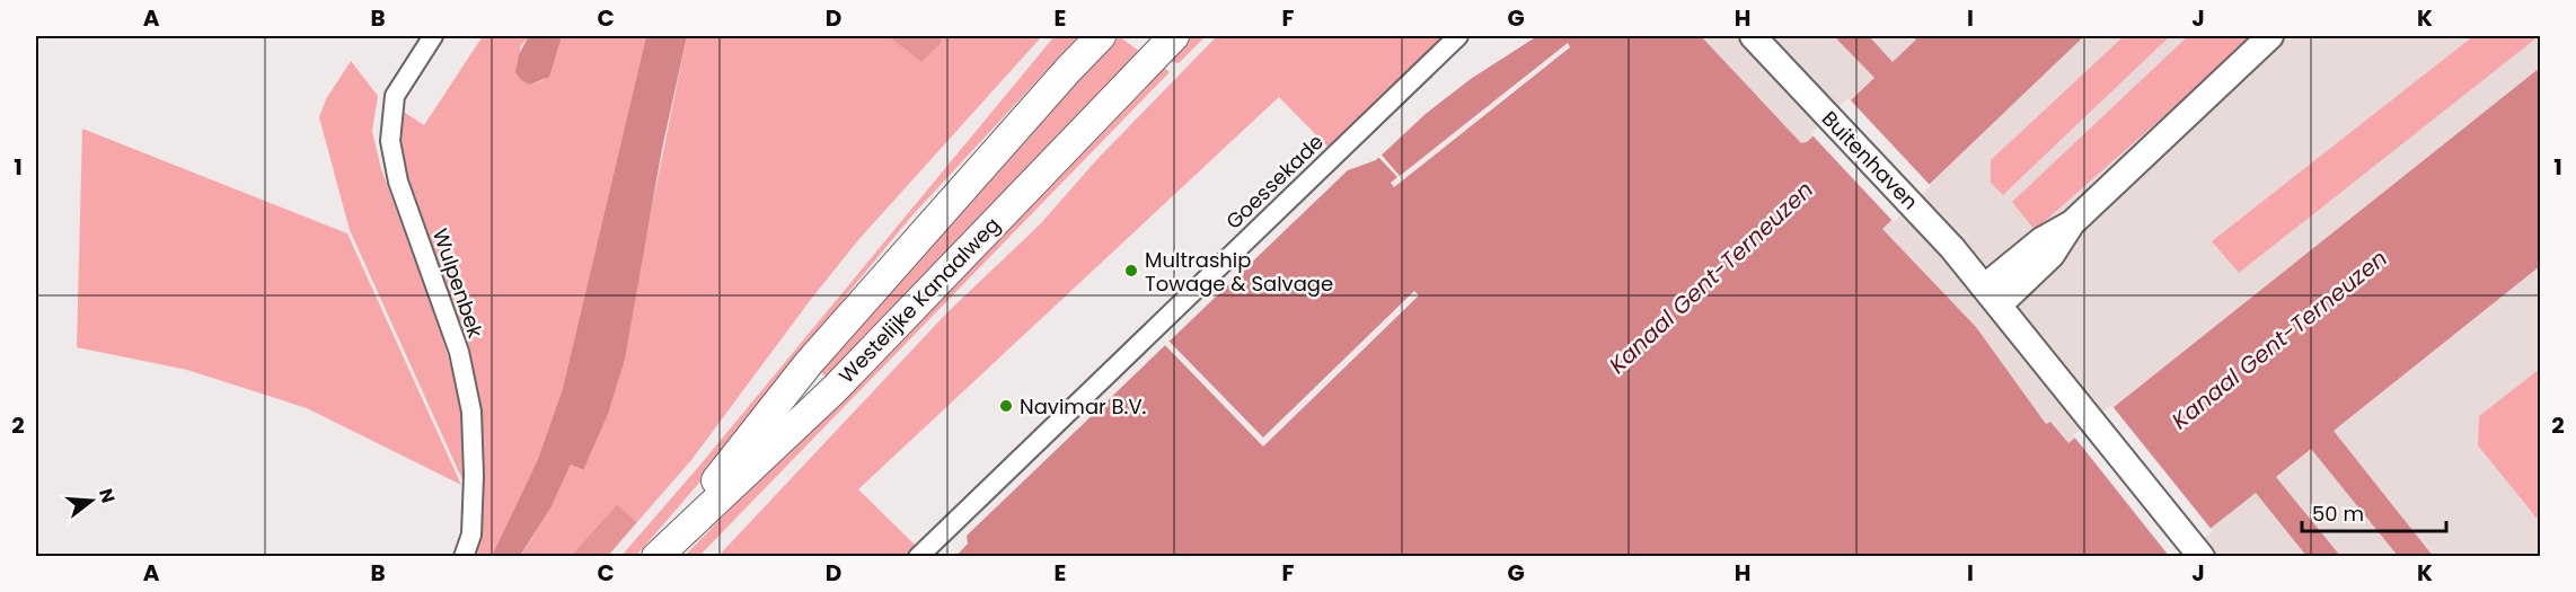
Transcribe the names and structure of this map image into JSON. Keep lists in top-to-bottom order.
{
  "streets": {
    "main road": ["Buitenhaven", "Westelijke Kanaalweg"],
    "street": ["Goessekade", "Wulpenbek"]
  },
  "water": ["Kanaal Gent-Terneuzen"],
  "places": ["Multraship Towage & Salvage", "Navimar B.V."],
  "scale_bar": "50 m",
  "north": "right",
  "grid": {
    "columns": [
      "A",
      "B",
      "C",
      "D",
      "E",
      "F",
      "G",
      "H",
      "I",
      "J",
      "K"
    ],
    "rows": ["1", "2"]
  }
}
